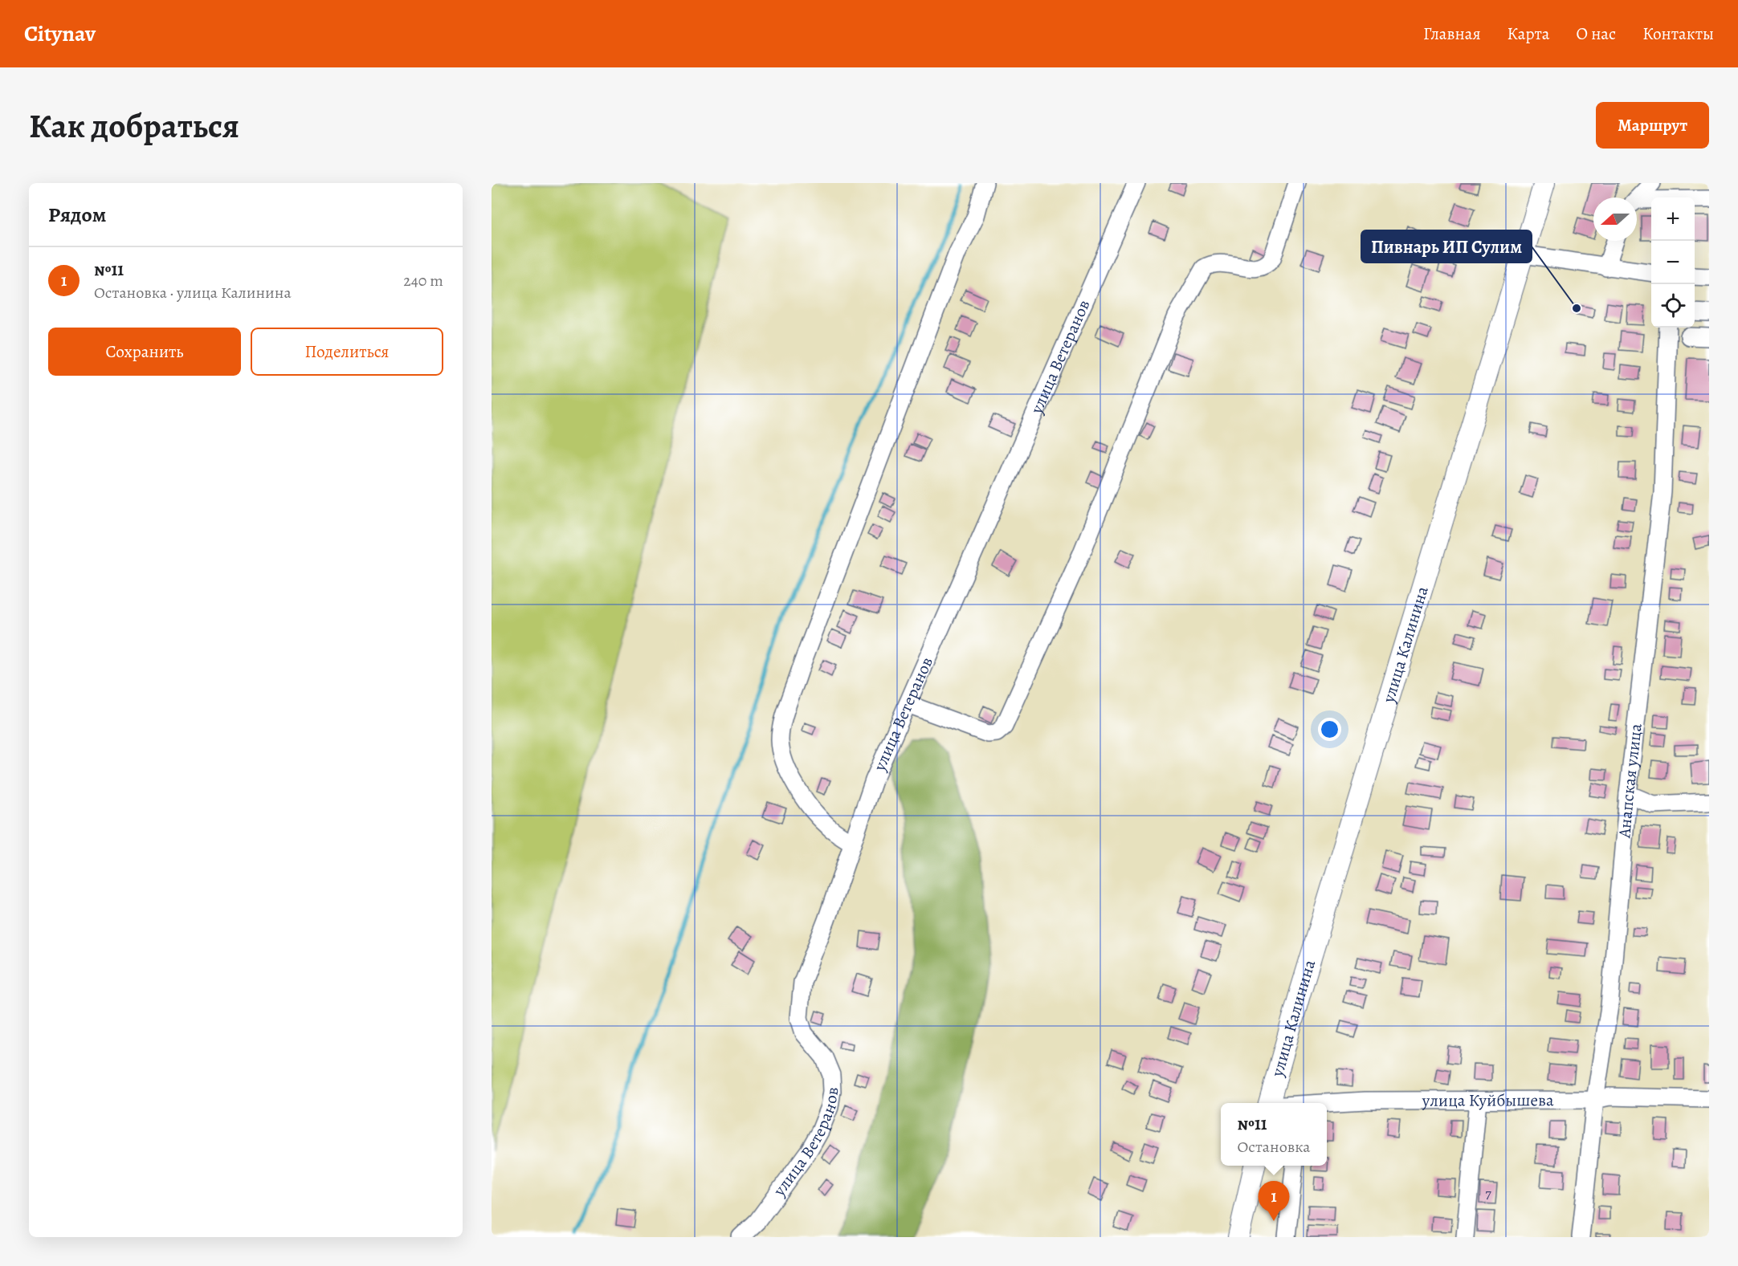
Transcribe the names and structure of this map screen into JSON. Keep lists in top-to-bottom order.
{
  "streets": {
    "main road": ["улица Калинина"],
    "street": ["улица Ветеранов", "Анапская улица", "улица Куйбышева"]
  },
  "crossings": [
    ["Анапская улица", "улица Куйбышева"]
  ],
  "places": ["Пивнарь ИП Сулим"],
  "house_numbers": ["7"],
  "north": "left",
  "page": {
    "header": "Citynav",
    "nav": [
      "Главная",
      "Карта",
      "О нас",
      "Контакты"
    ],
    "buttons": [
      "Маршрут",
      ["Сохранить", "Поделиться"]
    ],
    "title": "Как добраться",
    "heading": "Рядом",
    "map_buttons": ["+", "−"],
    "list": [
      {
        "mark": "1",
        "name": "№11",
        "note": "Остановка · улица Калинина",
        "value": "240 m"
      }
    ],
    "popup": ["№11", "Остановка"],
    "pins": "1"
  }
}
